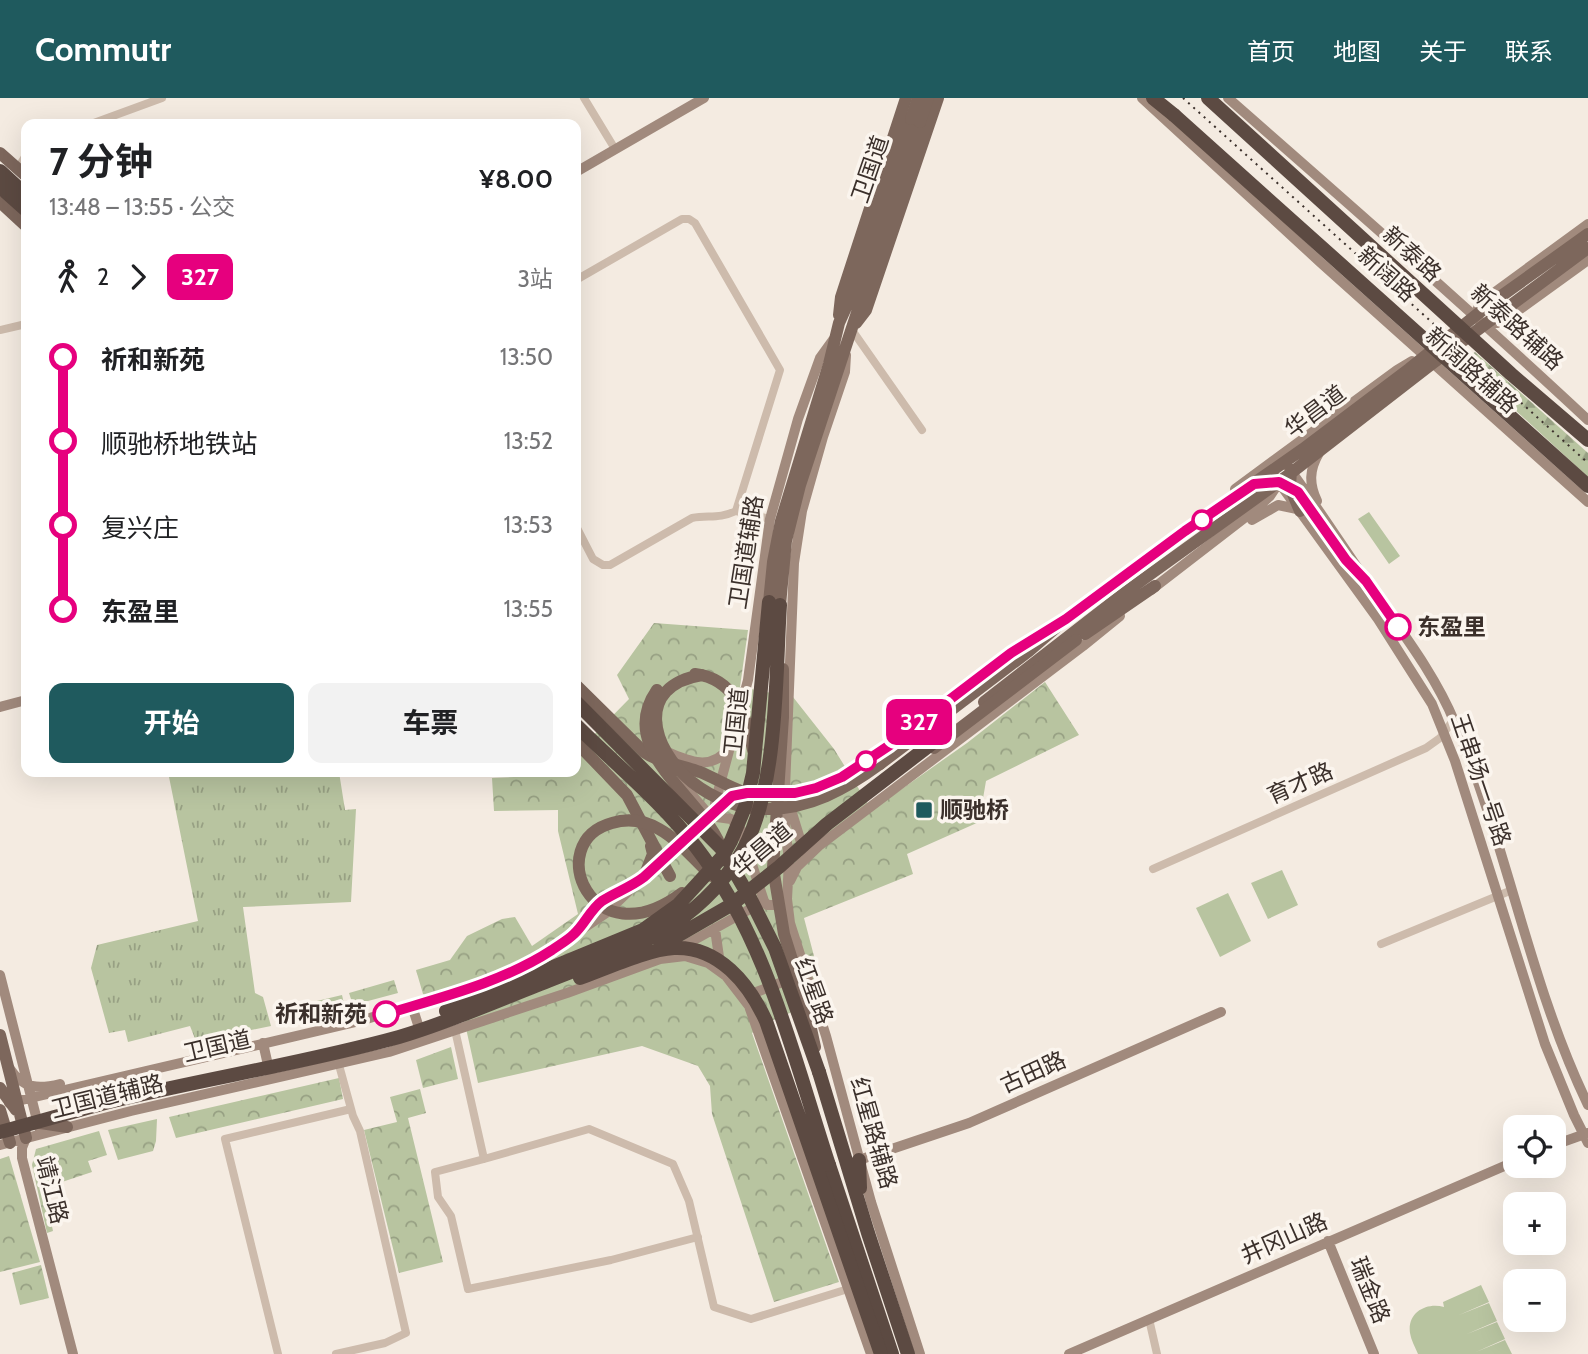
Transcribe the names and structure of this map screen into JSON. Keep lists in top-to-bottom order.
{
  "streets": {
    "highway": [
      "卫国道",
      "新泰路",
      "新阔路",
      "华昌道",
      "红星路"
    ],
    "main road": ["靖江路"],
    "street": [
      "新泰路辅路",
      "新阔路辅路",
      "卫国道辅路",
      "王串场一号路",
      "育才路",
      "古田路",
      "红星路辅路",
      "井冈山路",
      "瑞金路"
    ]
  },
  "crossings": [
    ["卫国道", "华昌道"],
    ["卫国道", "卫国道辅路"],
    ["卫国道", "靖江路"],
    ["新泰路辅路", "华昌道"],
    ["新阔路辅路", "华昌道"],
    ["华昌道", "王串场一号路"],
    ["华昌道", "红星路辅路"],
    ["卫国道辅路", "红星路辅路"],
    ["卫国道辅路", "靖江路"],
    ["王串场一号路", "育才路"],
    ["红星路", "古田路"],
    ["红星路", "红星路辅路"],
    ["古田路", "红星路辅路"],
    ["井冈山路", "瑞金路"]
  ],
  "places": {
    "other": ["东盈里", "祈和新苑"],
    "transit": ["顺驰桥"]
  },
  "lines": ["bus line 327"],
  "page": {
    "header": "Commutr",
    "nav": [
      "首页",
      "地图",
      "关于",
      "联系"
    ],
    "on_map": "327",
    "heading": ["7 分钟", "13:48 – 13:55 · 公交", "¥8.00"],
    "legs": ["2", "327", "3站"],
    "list": [
      {
        "name": "祈和新苑",
        "value": "13:50"
      },
      {
        "name": "顺驰桥地铁站",
        "value": "13:52"
      },
      {
        "name": "复兴庄",
        "value": "13:53"
      },
      {
        "name": "东盈里",
        "value": "13:55"
      }
    ],
    "buttons": ["开始", "车票"],
    "map_buttons": ["+", "−"]
  }
}
